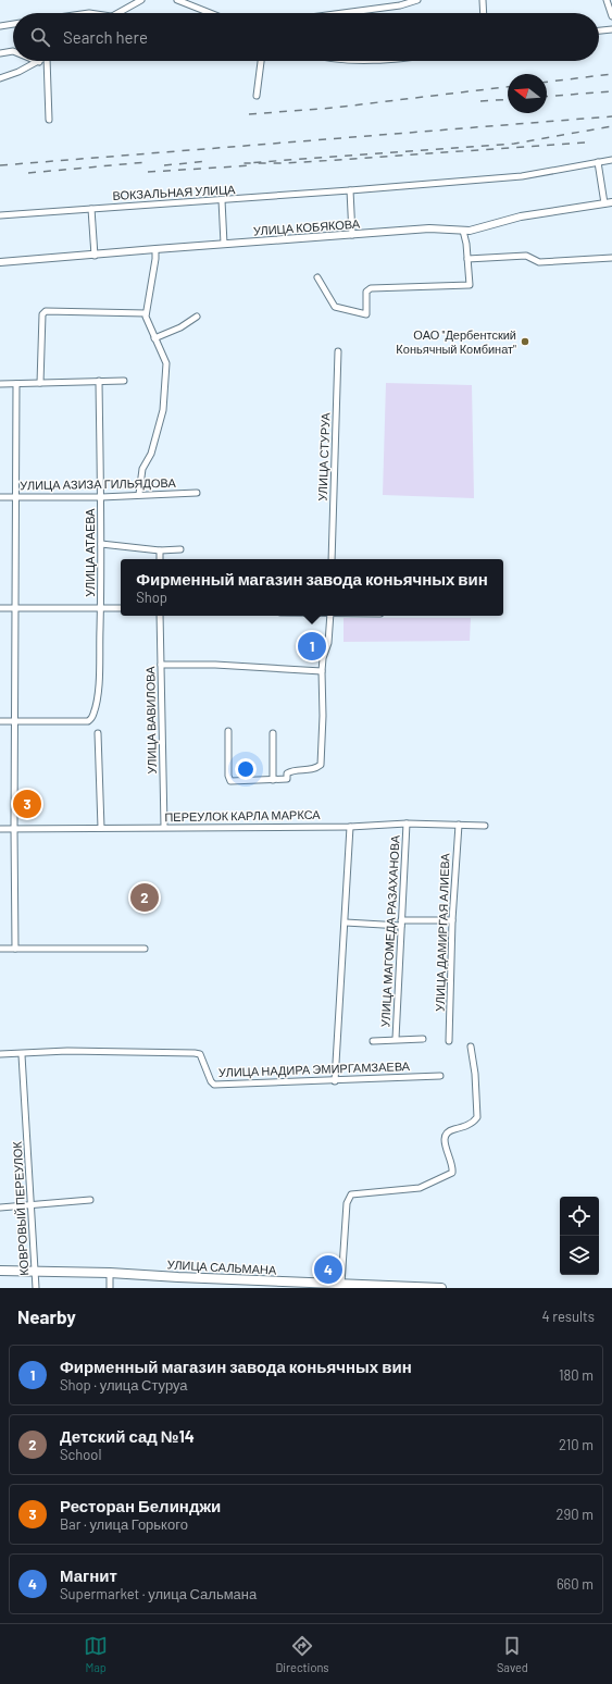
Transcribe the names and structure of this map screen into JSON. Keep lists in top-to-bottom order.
{
  "streets": {
    "main road": ["УЛИЦА САЛЬМАНА"],
    "street": [
      "ВОКЗАЛЬНАЯ УЛИЦА",
      "УЛИЦА КОБЯКОВА",
      "УЛИЦА СТУРУА",
      "УЛИЦА АЗИЗА ГИЛЬЯДОВА",
      "УЛИЦА АТАЕВА",
      "УЛИЦА ВАВИЛОВА",
      "ПЕРЕУЛОК КАРЛА МАРКСА",
      "УЛИЦА МАГОМЕДА РАЗАХАНОВА",
      "УЛИЦА ДАМИРГАЯ АЛИЕВА",
      "УЛИЦА НАДИРА ЭМИРГАМЗАЕВА",
      "КОВРОВЫЙ ПЕРЕУЛОК"
    ]
  },
  "crossings": [
    ["УЛИЦА АЗИЗА ГИЛЬЯДОВА", "УЛИЦА АТАЕВА"],
    ["УЛИЦА ВАВИЛОВА", "ПЕРЕУЛОК КАРЛА МАРКСА"],
    ["ПЕРЕУЛОК КАРЛА МАРКСА", "УЛИЦА МАГОМЕДА РАЗАХАНОВА"],
    ["ПЕРЕУЛОК КАРЛА МАРКСА", "УЛИЦА ДАМИРГАЯ АЛИЕВА"],
    ["УЛИЦА НАДИРА ЭМИРГАМЗАЕВА", "КОВРОВЫЙ ПЕРЕУЛОК"],
    ["КОВРОВЫЙ ПЕРЕУЛОК", "УЛИЦА САЛЬМАНА"]
  ],
  "places": ["ОАО \"Дербентский Коньячный Комбинат\""],
  "north": "left",
  "page": {
    "search": "Search here",
    "popup": ["Фирменный магазин завода коньячных вин", "Shop"],
    "pins": [
      "1",
      "3",
      "2",
      "4"
    ],
    "heading": ["Nearby", "4 results"],
    "list": [
      {
        "mark": "1",
        "name": "Фирменный магазин завода коньячных вин",
        "note": "Shop · улица Стуруа",
        "value": "180 m"
      },
      {
        "mark": "2",
        "name": "Детский сад №14",
        "note": "School",
        "value": "210 m"
      },
      {
        "mark": "3",
        "name": "Ресторан Белинджи",
        "note": "Bar · улица Горького",
        "value": "290 m"
      },
      {
        "mark": "4",
        "name": "Магнит",
        "note": "Supermarket · улица Сальмана",
        "value": "660 m"
      }
    ],
    "nav": ["Map", "Directions", "Saved"]
  }
}
